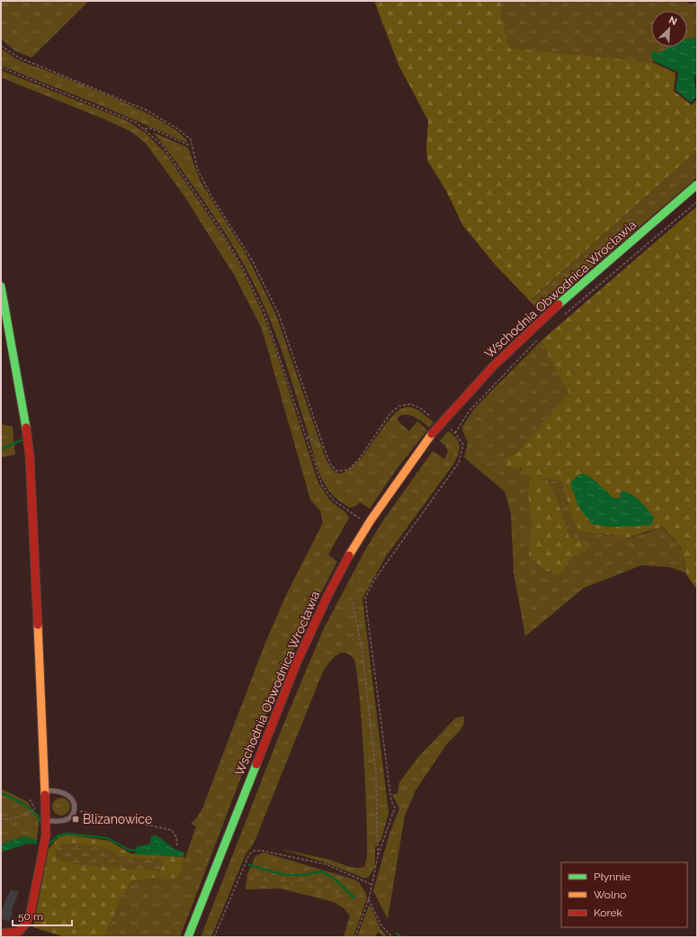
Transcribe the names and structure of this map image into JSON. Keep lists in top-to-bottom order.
{
  "streets": {
    "main road": ["Wschodnia Obwodnica Wrocławia"]
  },
  "places": {
    "transit": ["Blizanowice"]
  },
  "legend": ["Płynnie", "Wolno", "Korek"],
  "scale_bar": "50 m",
  "north": "top right"
}
